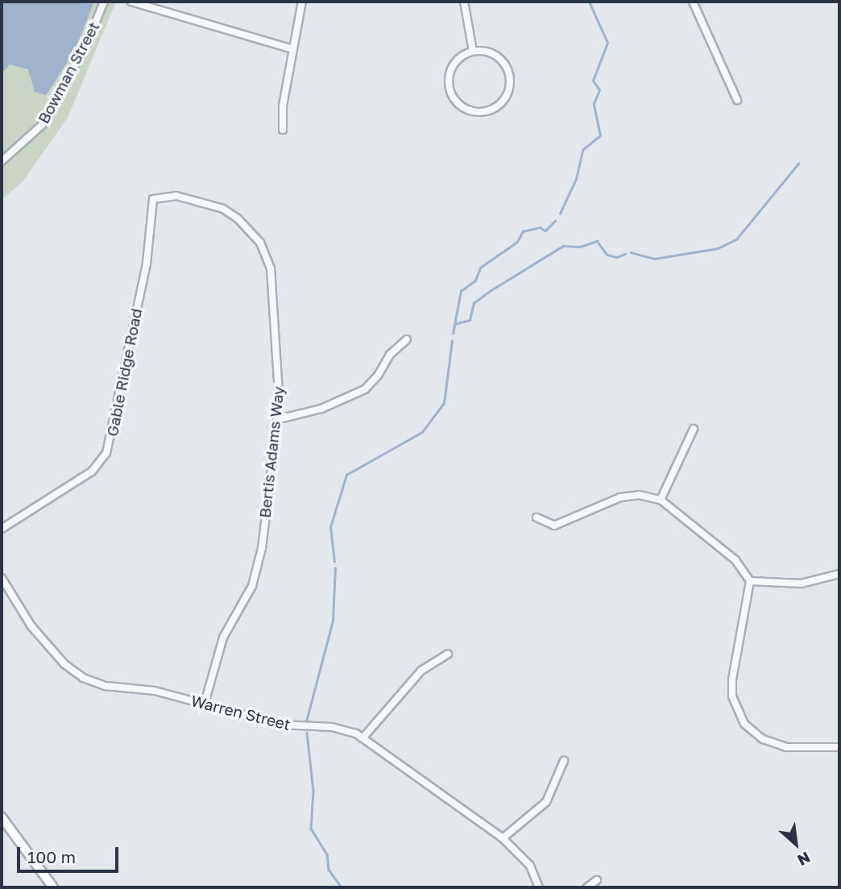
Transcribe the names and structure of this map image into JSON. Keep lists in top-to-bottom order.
{
  "streets": {
    "street": [
      "Bowman Street",
      "Gable Ridge Road",
      "Bertis Adams Way",
      "Warren Street"
    ]
  },
  "crossings": [
    ["Gable Ridge Road", "Bertis Adams Way"],
    ["Bertis Adams Way", "Warren Street"]
  ],
  "scale_bar": "100 m",
  "north": "bottom right"
}
